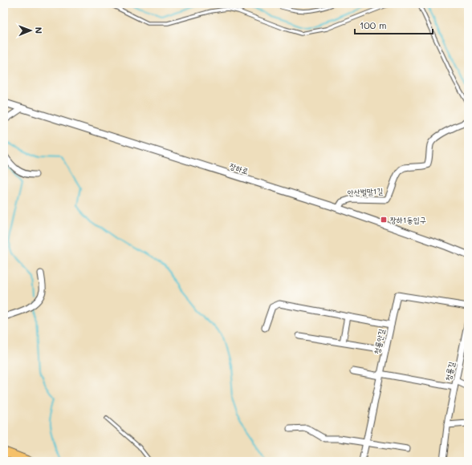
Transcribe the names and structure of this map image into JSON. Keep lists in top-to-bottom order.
{
  "streets": {
    "street": [
      "장하로",
      "안산벌말1길",
      "청룡안길",
      "청룡길"
    ]
  },
  "crossings": [
    ["장하로", "안산벌말1길"]
  ],
  "places": {
    "transit": ["장하1동입구"]
  },
  "scale_bar": "100 m",
  "north": "right"
}
